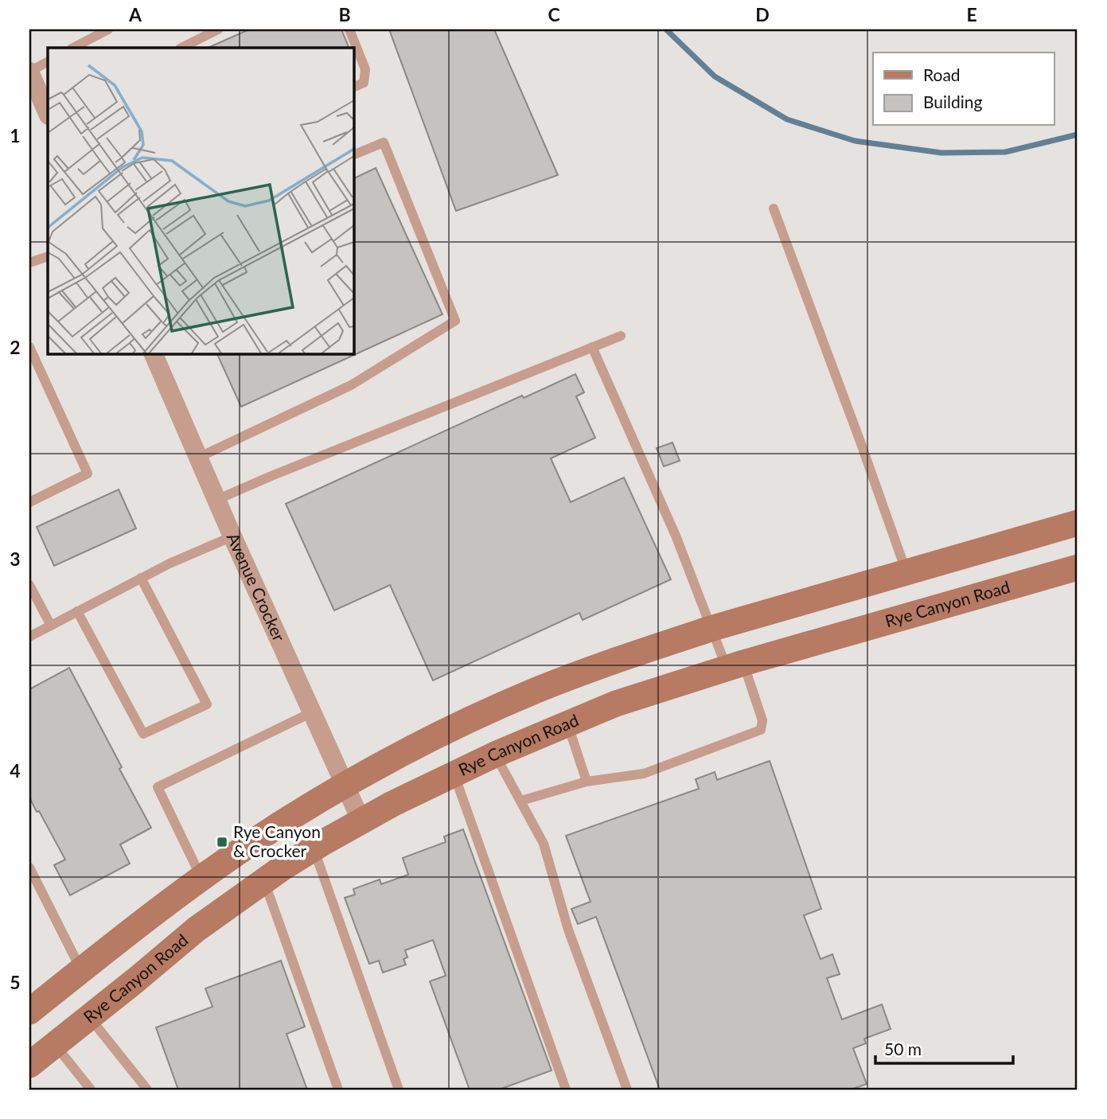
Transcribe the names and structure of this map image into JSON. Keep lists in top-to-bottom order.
{
  "streets": {
    "main road": ["Rye Canyon Road"],
    "street": ["Avenue Crocker"]
  },
  "crossings": [
    ["Avenue Crocker", "Rye Canyon Road"]
  ],
  "places": {
    "transit": ["Rye Canyon & Crocker"]
  },
  "legend": ["Road", "Building"],
  "scale_bar": "50 m",
  "grid": {
    "columns": [
      "A",
      "B",
      "C",
      "D",
      "E"
    ],
    "rows": [
      "1",
      "2",
      "3",
      "4",
      "5"
    ]
  }
}
